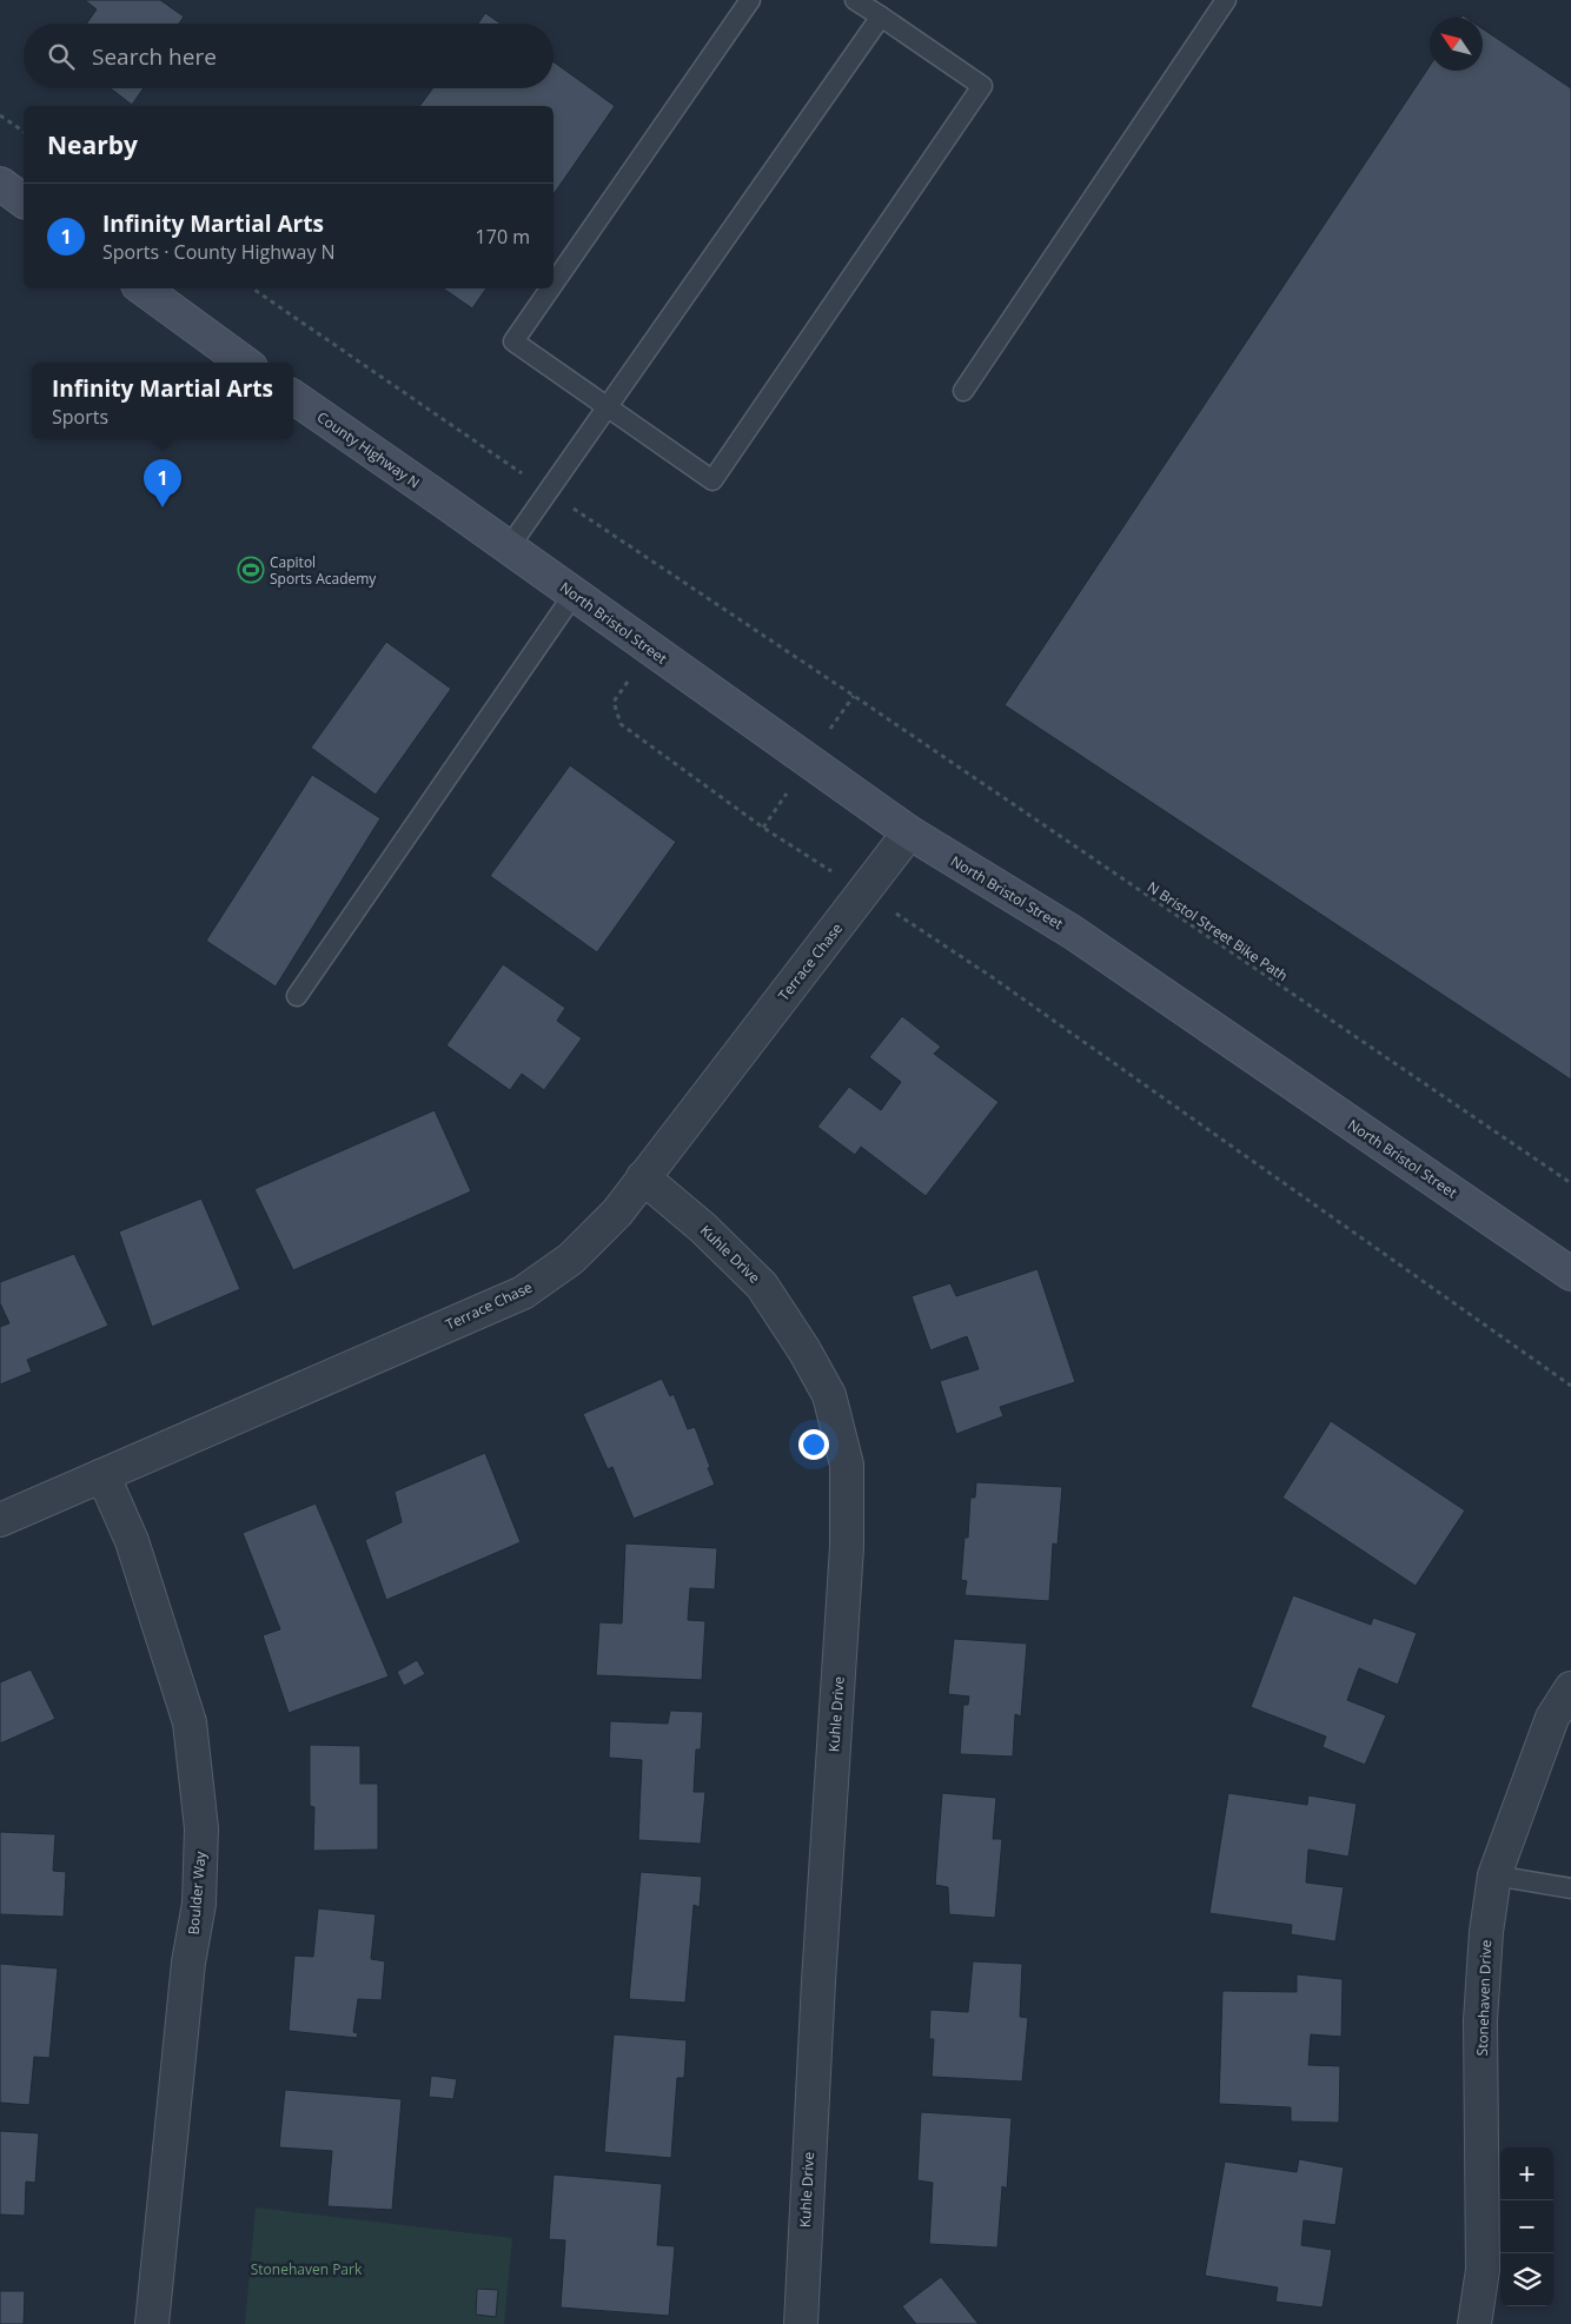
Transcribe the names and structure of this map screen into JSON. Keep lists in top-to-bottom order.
{
  "streets": {
    "street": [
      "County Highway N",
      "North Bristol Street",
      "Terrace Chase",
      "Kuhle Drive",
      "Boulder Way",
      "Stonehaven Drive"
    ],
    "path": ["N Bristol Street Bike Path"]
  },
  "crossings": [
    ["County Highway N", "North Bristol Street"],
    ["North Bristol Street", "Terrace Chase"],
    ["Terrace Chase", "Kuhle Drive"],
    ["Terrace Chase", "Boulder Way"]
  ],
  "parks": ["Stonehaven Park"],
  "places": {
    "sports": ["Capitol Sports Academy"]
  },
  "north": "top left",
  "page": {
    "search": "Search here",
    "heading": "Nearby",
    "list": [
      {
        "mark": "1",
        "name": "Infinity Martial Arts",
        "note": "Sports · County Highway N",
        "value": "170 m"
      }
    ],
    "popup": ["Infinity Martial Arts", "Sports"],
    "pins": "1",
    "map_buttons": ["+", "−"]
  }
}
